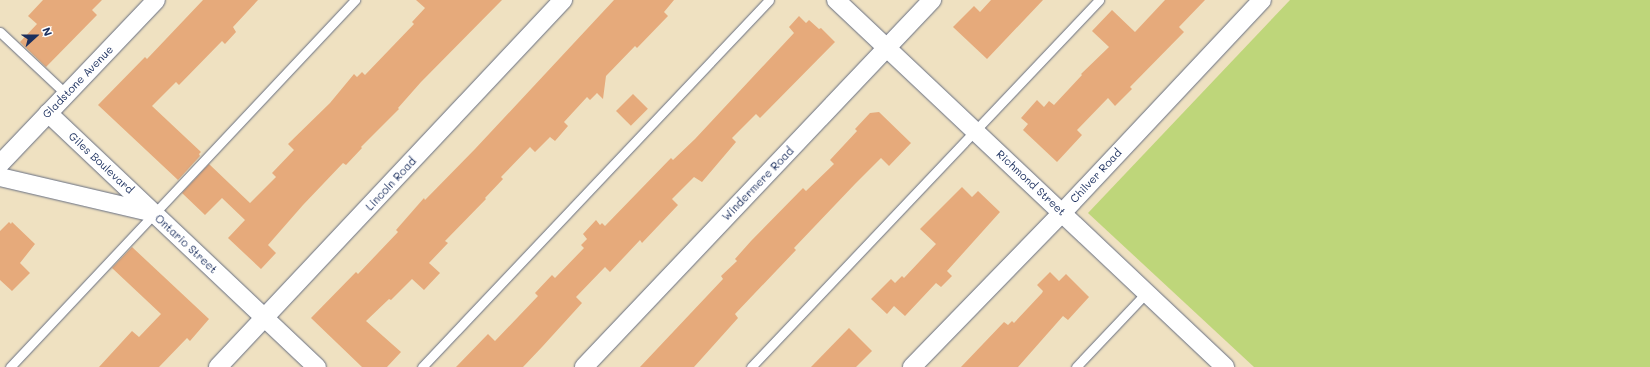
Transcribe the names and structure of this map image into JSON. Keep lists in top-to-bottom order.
{
  "streets": {
    "street": [
      "Gladstone Avenue",
      "Giles Boulevard",
      "Chilver Road",
      "Richmond Street",
      "Lincoln Road",
      "Windermere Road",
      "Ontario Street"
    ]
  },
  "crossings": [
    ["Gladstone Avenue", "Giles Boulevard"],
    ["Giles Boulevard", "Ontario Street"],
    ["Chilver Road", "Richmond Street"],
    ["Richmond Street", "Windermere Road"],
    ["Lincoln Road", "Ontario Street"]
  ],
  "north": "right"
}
